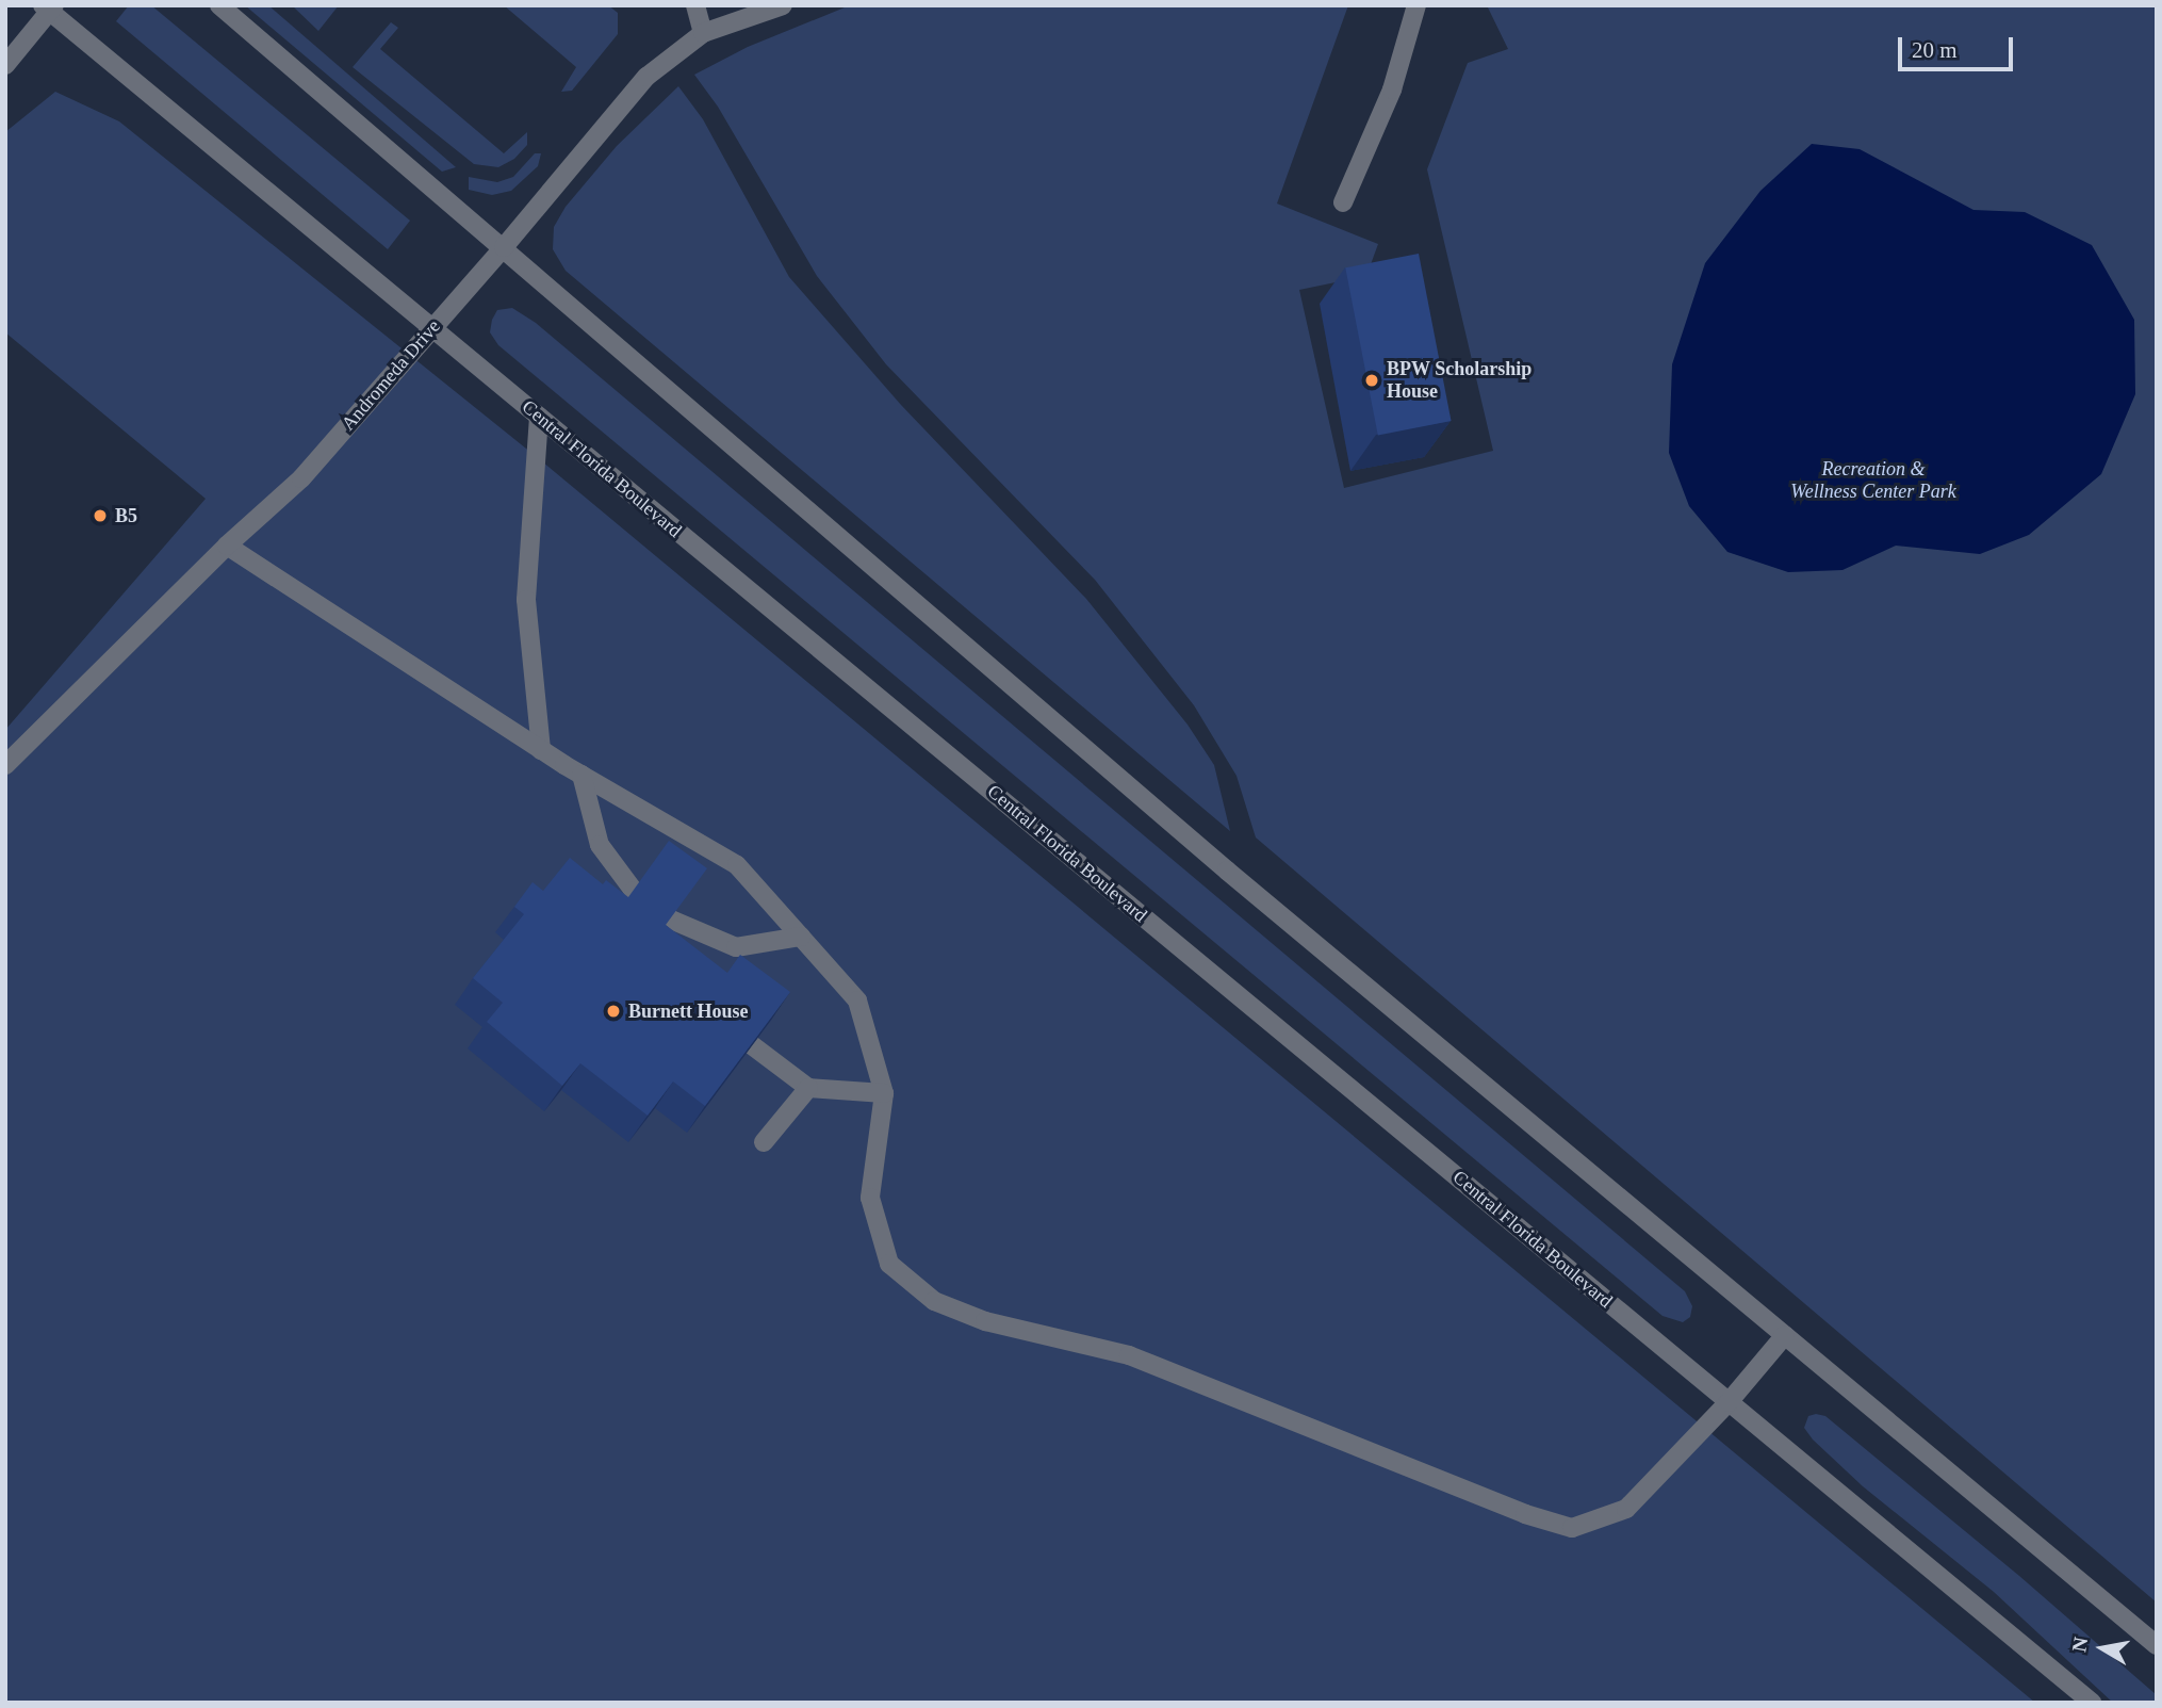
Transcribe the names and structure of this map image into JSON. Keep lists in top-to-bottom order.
{
  "streets": {
    "street": ["Andromeda Drive", "Central Florida Boulevard"]
  },
  "crossings": [
    ["Andromeda Drive", "Central Florida Boulevard"]
  ],
  "parks": ["Recreation & Wellness Center Park"],
  "places": ["BPW Scholarship House", "B5", "Burnett House"],
  "scale_bar": "20 m",
  "north": "left"
}
